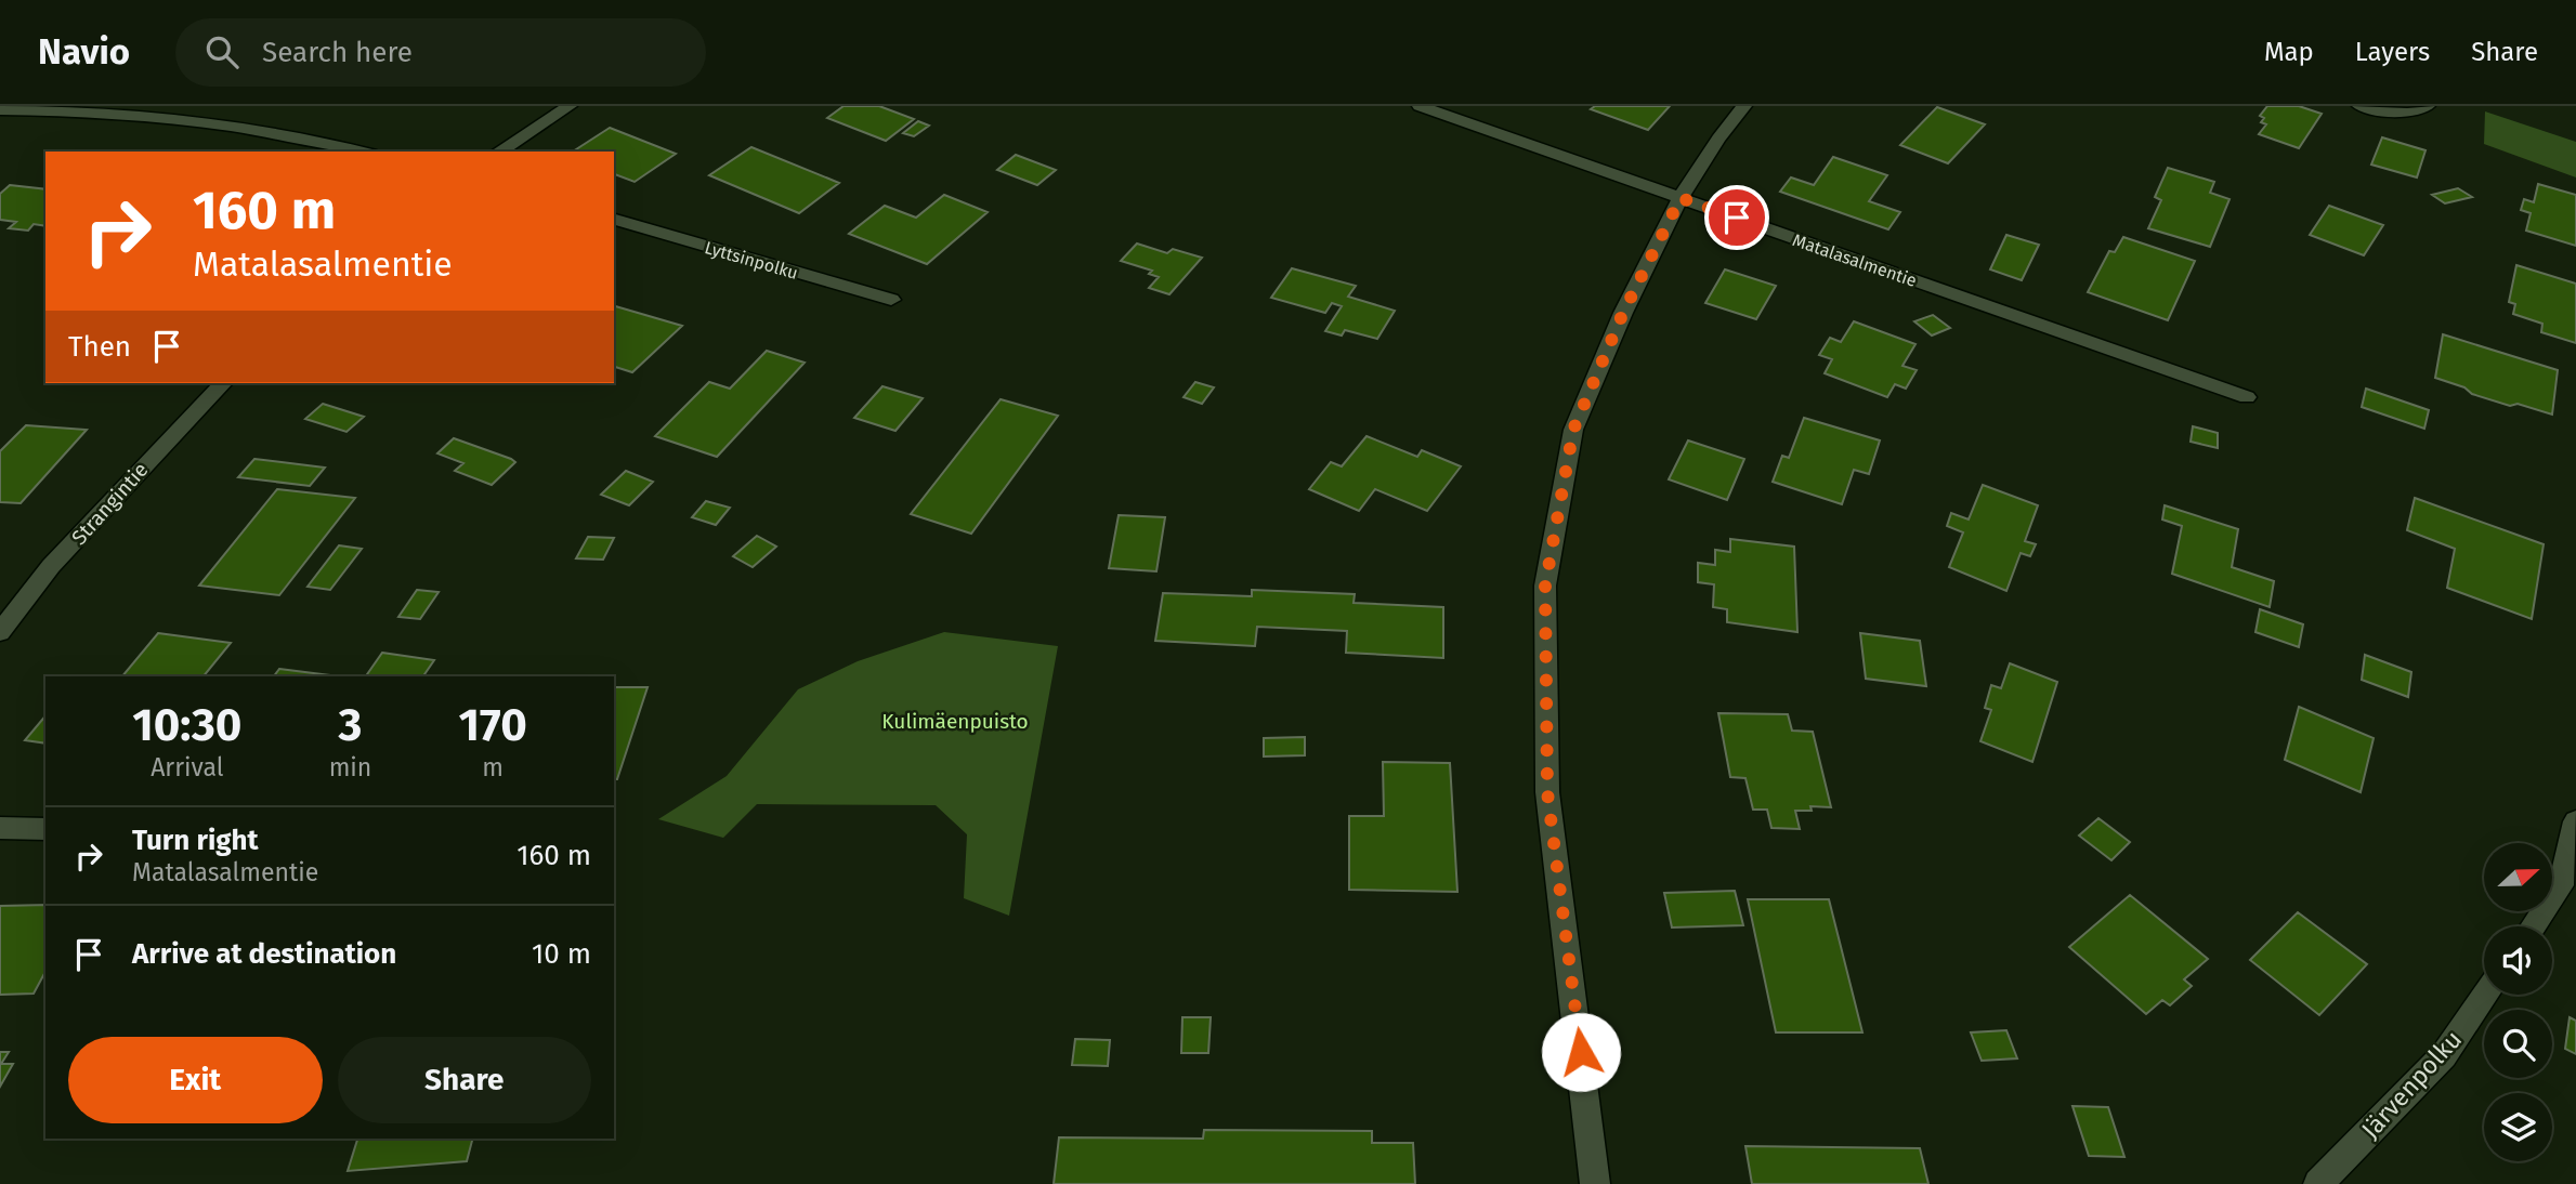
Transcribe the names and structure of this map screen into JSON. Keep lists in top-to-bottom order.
{
  "streets": {
    "street": [
      "Lyttsinpolku",
      "Matalasalmentie",
      "Strangintie",
      "Järvenpolku"
    ]
  },
  "parks": ["Kulimäenpuisto"],
  "north": "right",
  "page": {
    "header": "Navio",
    "search": "Search here",
    "nav": ["Map", "Layers", "Share"],
    "turn": ["160 m", "Matalasalmentie"],
    "then": "Then",
    "eta": [
      "10:30",
      "Arrival",
      "3",
      "min",
      "170",
      "m"
    ],
    "list": [
      {
        "name": "Turn right",
        "note": "Matalasalmentie",
        "value": "160 m"
      },
      {
        "name": "Arrive at destination",
        "value": "10 m"
      }
    ],
    "buttons": ["Exit", "Share"]
  }
}
